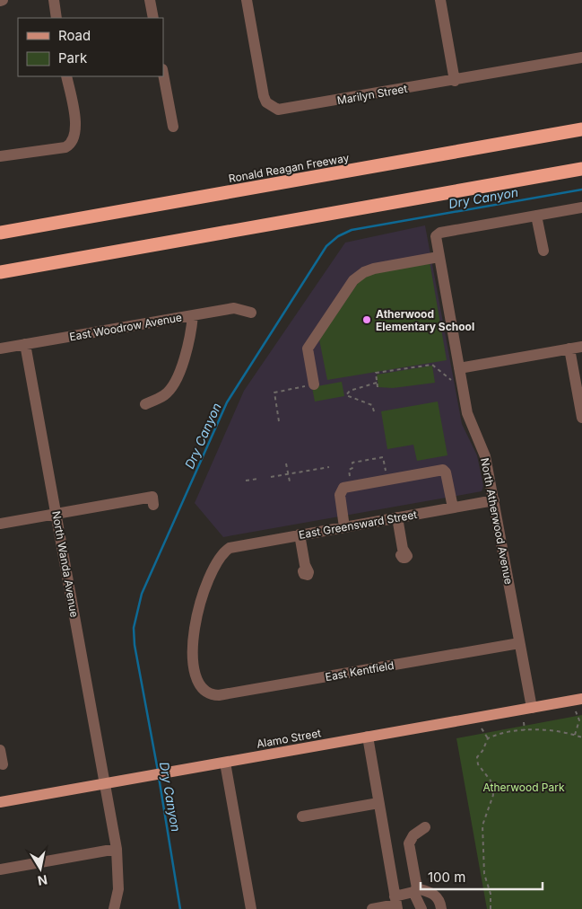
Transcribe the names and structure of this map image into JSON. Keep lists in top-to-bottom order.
{
  "streets": {
    "highway": ["Ronald Reagan Freeway"],
    "main road": ["Alamo Street"],
    "street": [
      "Marilyn Street",
      "East Woodrow Avenue",
      "North Atherwood Avenue",
      "East Greensward Street",
      "North Wanda Avenue",
      "East Kentfield"
    ]
  },
  "crossings": [
    ["East Woodrow Avenue", "North Wanda Avenue"],
    ["North Atherwood Avenue", "East Greensward Street"],
    ["North Atherwood Avenue", "East Kentfield"],
    ["North Atherwood Avenue", "Alamo Street"],
    ["East Greensward Street", "East Kentfield"],
    ["North Wanda Avenue", "Alamo Street"]
  ],
  "water": ["Dry Canyon"],
  "parks": ["Atherwood Park"],
  "places": ["Atherwood Elementary School"],
  "legend": ["Road", "Park"],
  "scale_bar": "100 m",
  "north": "bottom"
}
